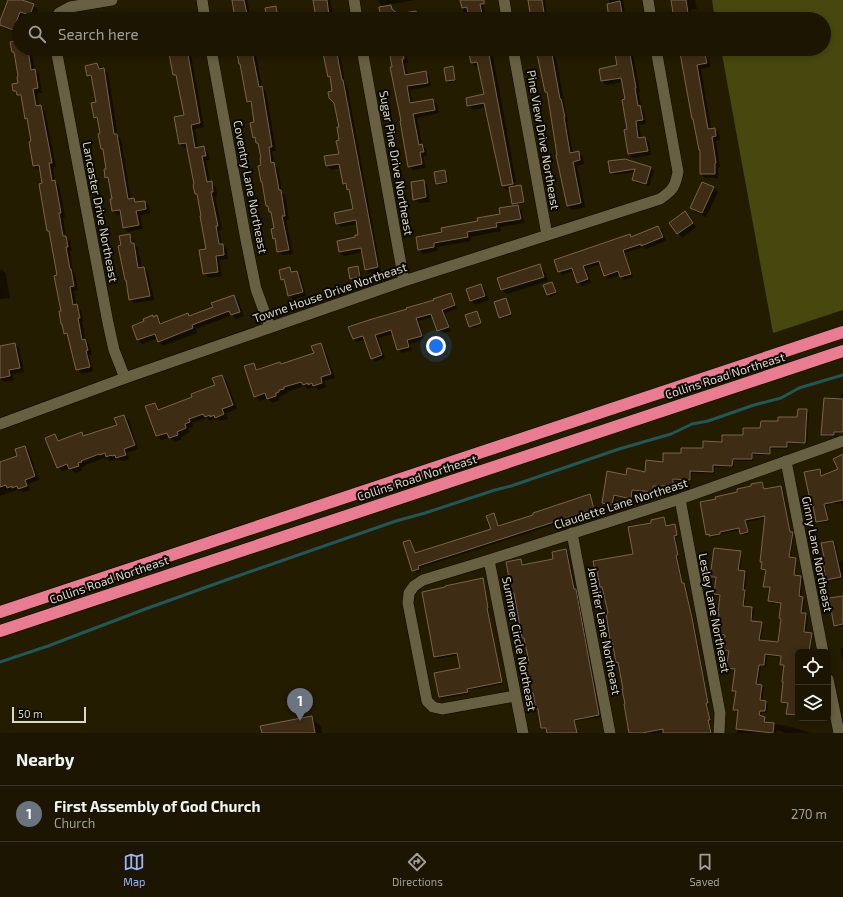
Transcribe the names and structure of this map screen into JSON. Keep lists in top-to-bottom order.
{
  "streets": {
    "highway": ["Collins Road Northeast"],
    "street": [
      "Pine View Drive Northeast",
      "Sugar Pine Drive Northeast",
      "Coventry Lane Northeast",
      "Lancaster Drive Northeast",
      "Towne House Drive Northeast",
      "Claudette Lane Northeast",
      "Ginny Lane Northeast",
      "Lesley Lane Northeast",
      "Jennifer Lane Northeast",
      "Summer Circle Northeast"
    ]
  },
  "crossings": [
    ["Pine View Drive Northeast", "Towne House Drive Northeast"],
    ["Sugar Pine Drive Northeast", "Towne House Drive Northeast"],
    ["Coventry Lane Northeast", "Towne House Drive Northeast"],
    ["Lancaster Drive Northeast", "Towne House Drive Northeast"],
    ["Claudette Lane Northeast", "Ginny Lane Northeast"],
    ["Claudette Lane Northeast", "Lesley Lane Northeast"],
    ["Claudette Lane Northeast", "Jennifer Lane Northeast"],
    ["Claudette Lane Northeast", "Summer Circle Northeast"]
  ],
  "scale_bar": "50 m",
  "page": {
    "search": "Search here",
    "pins": "1",
    "scale": "50 m",
    "heading": "Nearby",
    "list": [
      {
        "mark": "1",
        "name": "First Assembly of God Church",
        "note": "Church",
        "value": "270 m"
      }
    ],
    "nav": ["Map", "Directions", "Saved"]
  }
}
